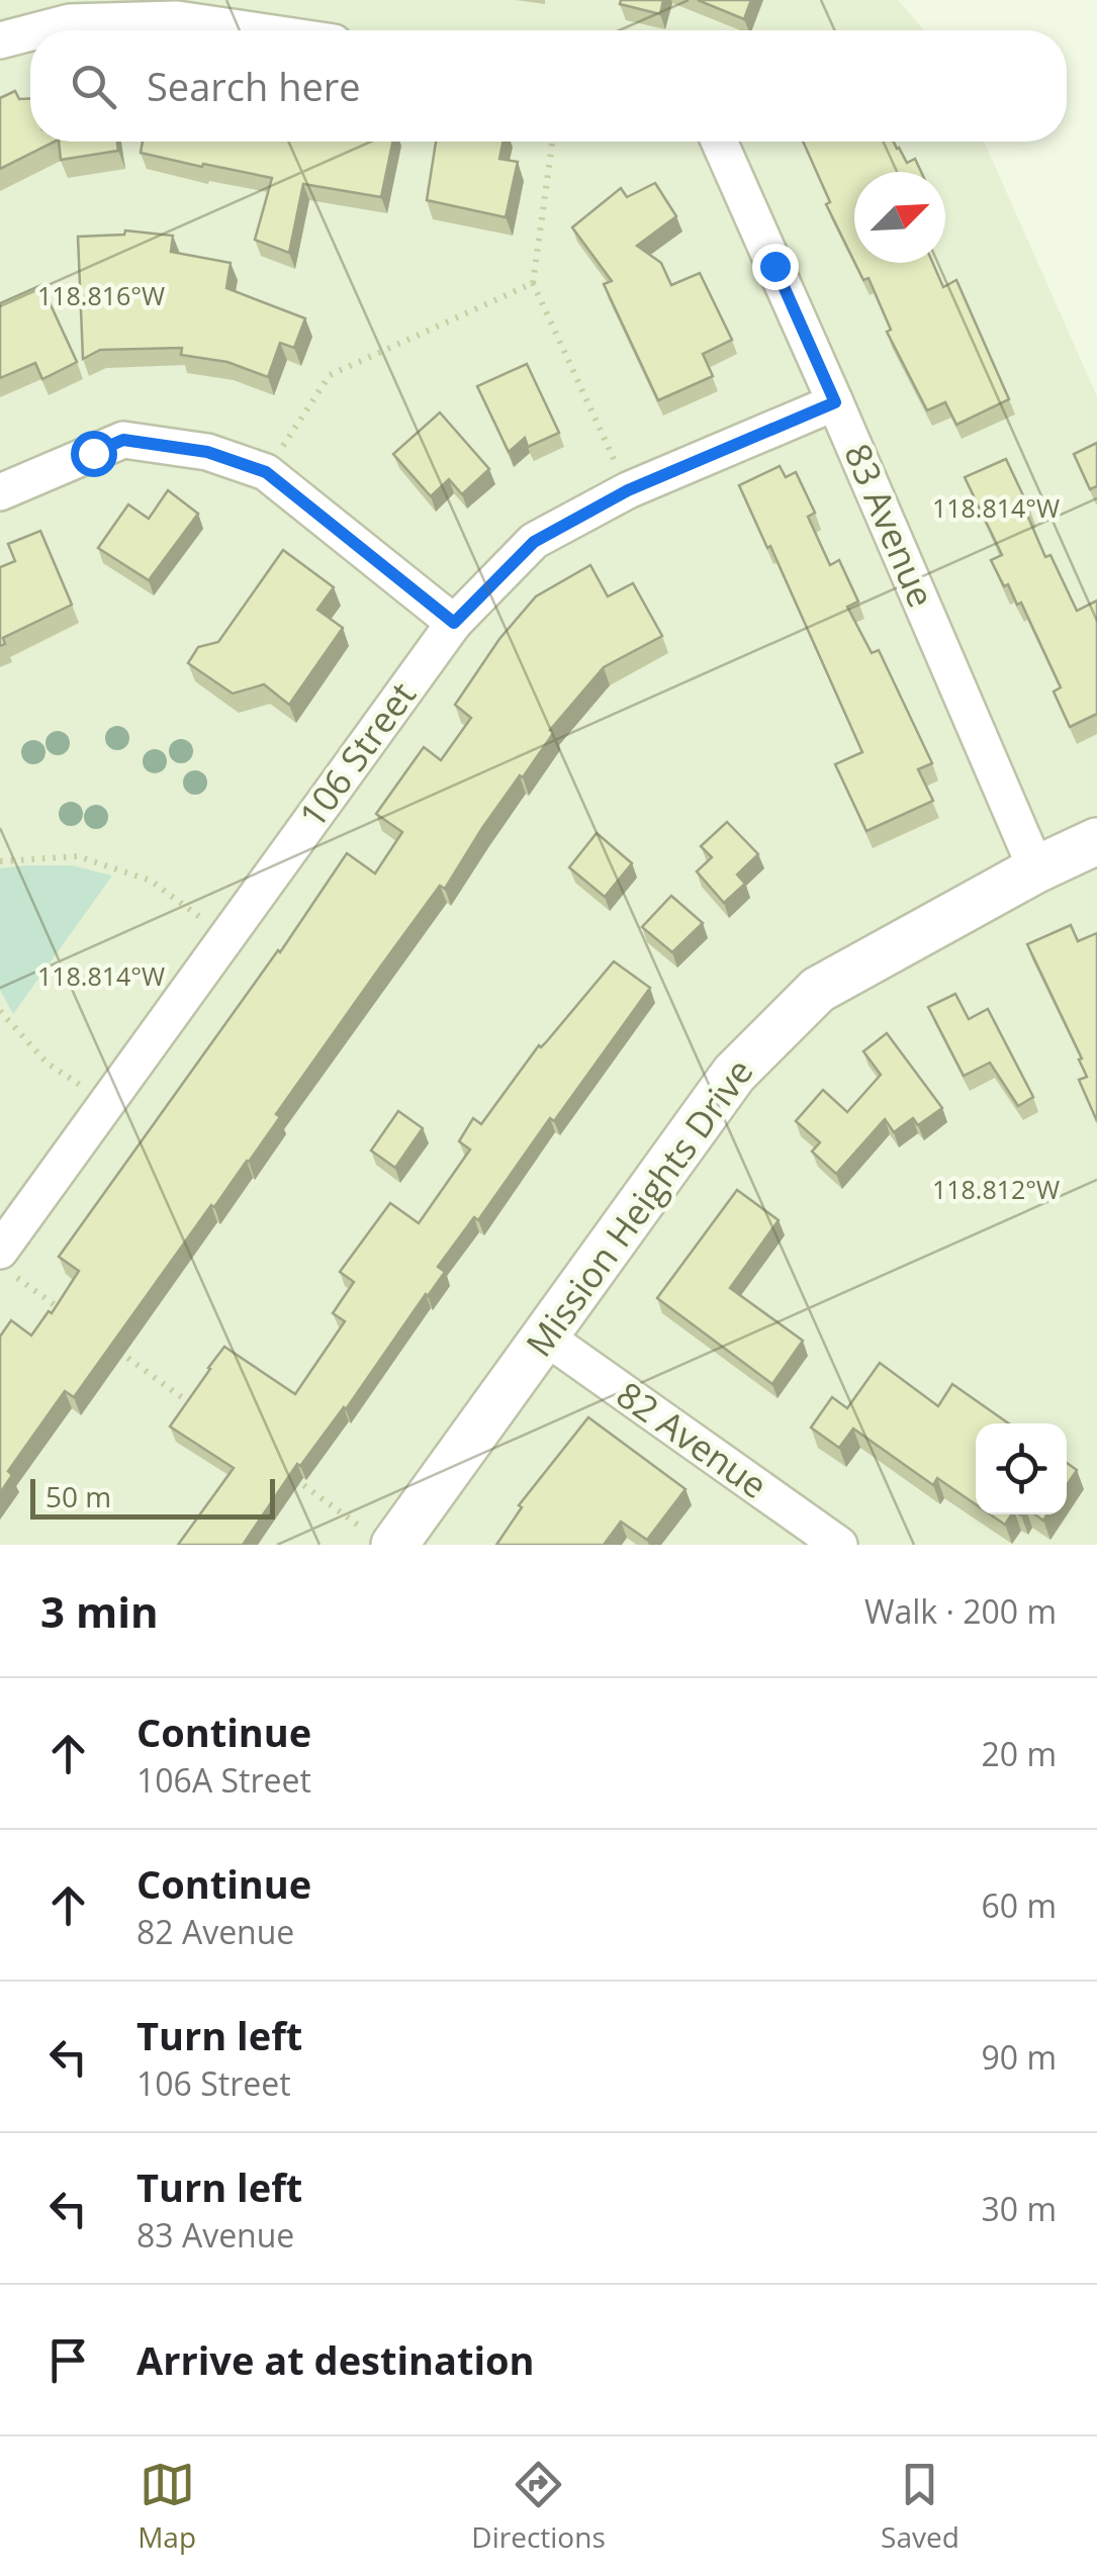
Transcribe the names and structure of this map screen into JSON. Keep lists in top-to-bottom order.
{
  "streets": {
    "street": [
      "83 Avenue",
      "106 Street",
      "Mission Heights Drive",
      "82 Avenue"
    ]
  },
  "crossings": [
    ["83 Avenue", "106 Street"],
    ["83 Avenue", "Mission Heights Drive"],
    ["Mission Heights Drive", "82 Avenue"]
  ],
  "scale_bar": "50 m",
  "north": "top right",
  "page": {
    "search": "Search here",
    "scale": "50 m",
    "heading": ["3 min", "Walk · 200 m"],
    "list": [
      ["Continue", "106A Street", "20 m"],
      ["Continue", "82 Avenue", "60 m"],
      ["Turn left", "106 Street", "90 m"],
      ["Turn left", "83 Avenue", "30 m"],
      "Arrive at destination"
    ],
    "nav": ["Map", "Directions", "Saved"]
  },
  "coordinates": ["118.816°W", "118.814°W", "118.812°W"]
}
